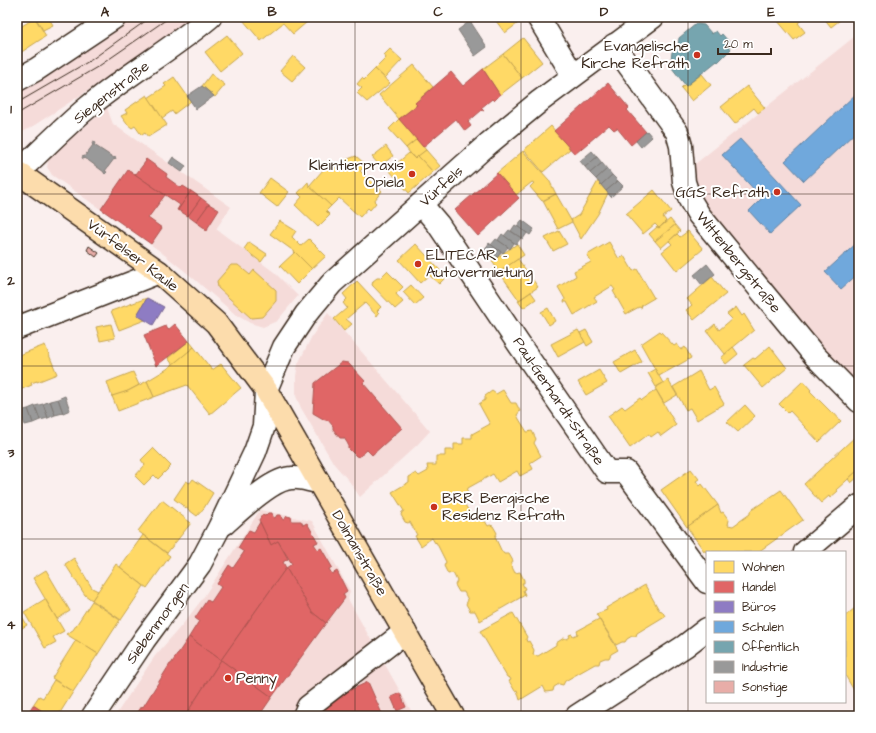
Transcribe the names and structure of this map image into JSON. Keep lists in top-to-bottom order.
{
  "streets": {
    "main road": ["Vürfelser Kaule", "Dolmanstraße"],
    "street": [
      "Siegenstraße",
      "Vürfels",
      "Wittenbergstraße",
      "Paul-Gerhardt-Straße",
      "Siebenmorgen"
    ]
  },
  "crossings": [
    ["Siegenstraße", "Vürfelser Kaule"],
    ["Vürfels", "Vürfelser Kaule"],
    ["Vürfels", "Wittenbergstraße"],
    ["Vürfels", "Paul-Gerhardt-Straße"],
    ["Vürfels", "Dolmanstraße"],
    ["Vürfels", "Siebenmorgen"],
    ["Vürfelser Kaule", "Dolmanstraße"],
    ["Vürfelser Kaule", "Siebenmorgen"],
    ["Dolmanstraße", "Siebenmorgen"]
  ],
  "places": [
    "Evangelische Kirche Refrath",
    "Kleintierpraxis Opiela",
    "GGS Refrath",
    "ELITECAR - Autovermietung",
    "BRR Bergische Residenz Refrath",
    "Penny"
  ],
  "legend": [
    "Wohnen",
    "Handel",
    "Büros",
    "Schulen",
    "Öffentlich",
    "Industrie",
    "Sonstige"
  ],
  "scale_bar": "20 m",
  "grid": {
    "columns": [
      "A",
      "B",
      "C",
      "D",
      "E"
    ],
    "rows": [
      "1",
      "2",
      "3",
      "4"
    ]
  }
}
